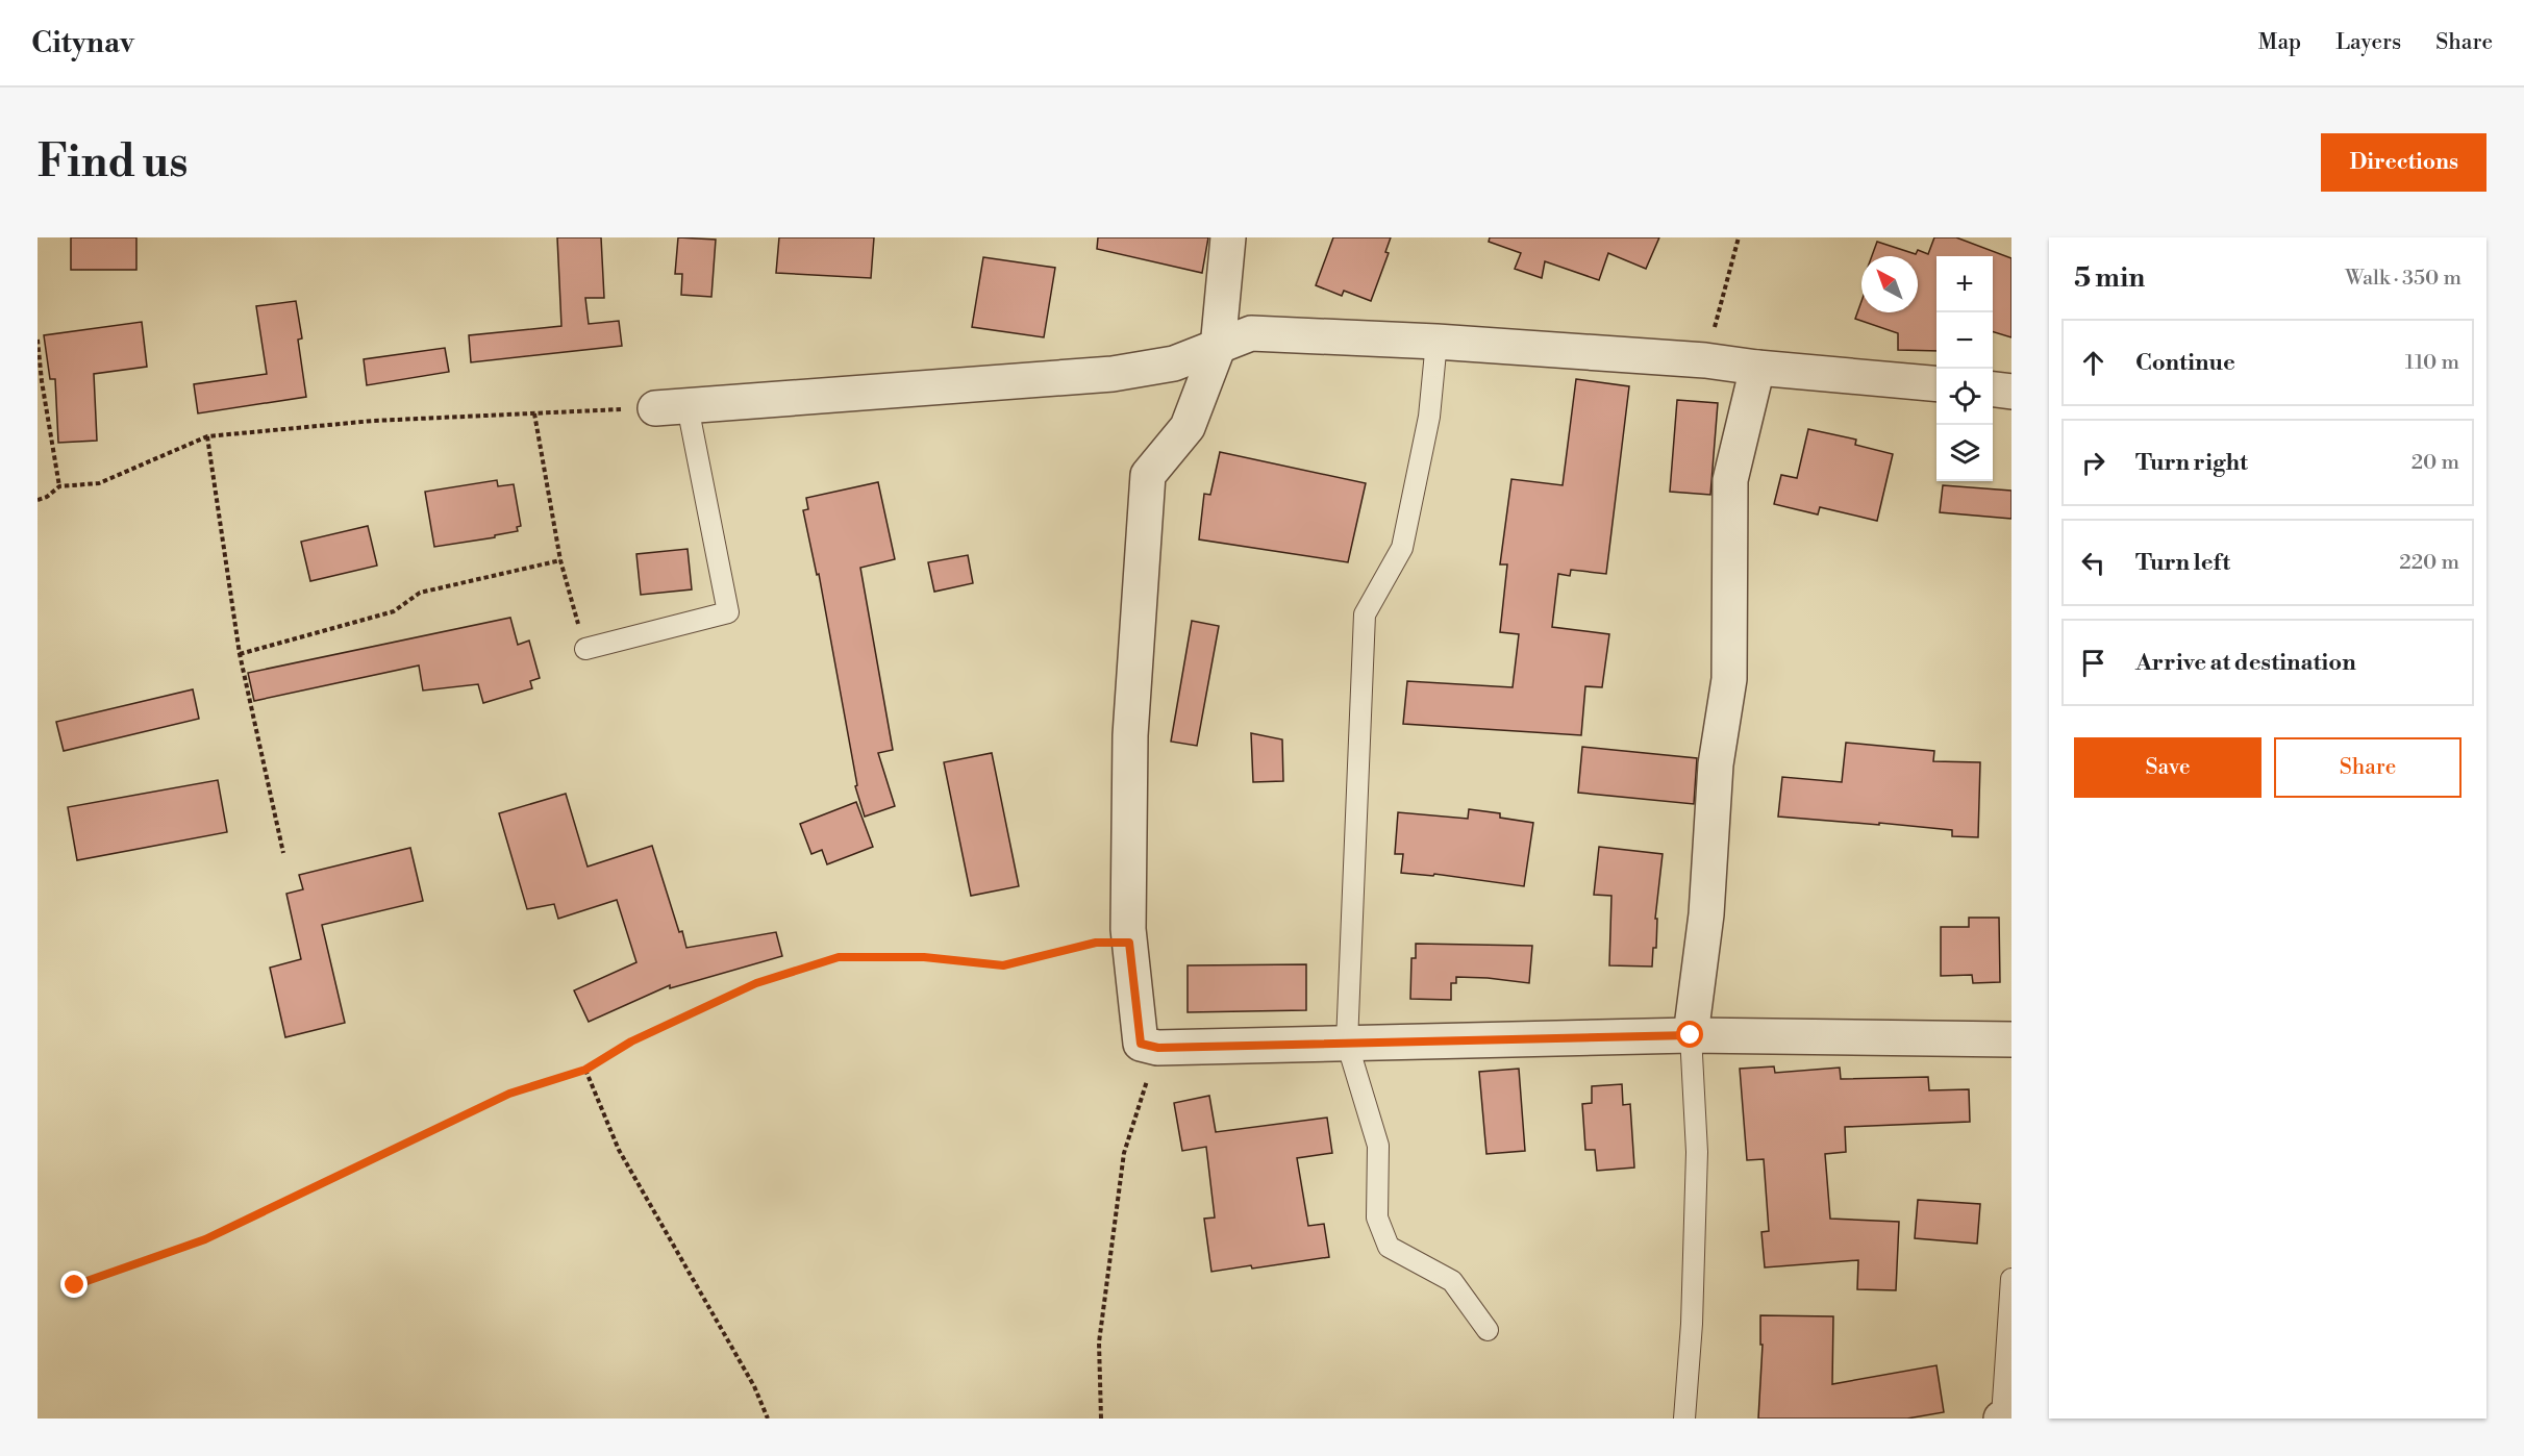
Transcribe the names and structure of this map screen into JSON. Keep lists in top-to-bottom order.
{
  "north": "top left",
  "page": {
    "header": "Citynav",
    "nav": ["Map", "Layers", "Share"],
    "buttons": [
      "Directions",
      ["Save", "Share"]
    ],
    "title": "Find us",
    "heading": ["5 min", "Walk · 350 m"],
    "map_buttons": ["+", "−"],
    "list": [
      ["Continue", "110 m"],
      ["Turn right", "20 m"],
      ["Turn left", "220 m"],
      "Arrive at destination"
    ]
  }
}
